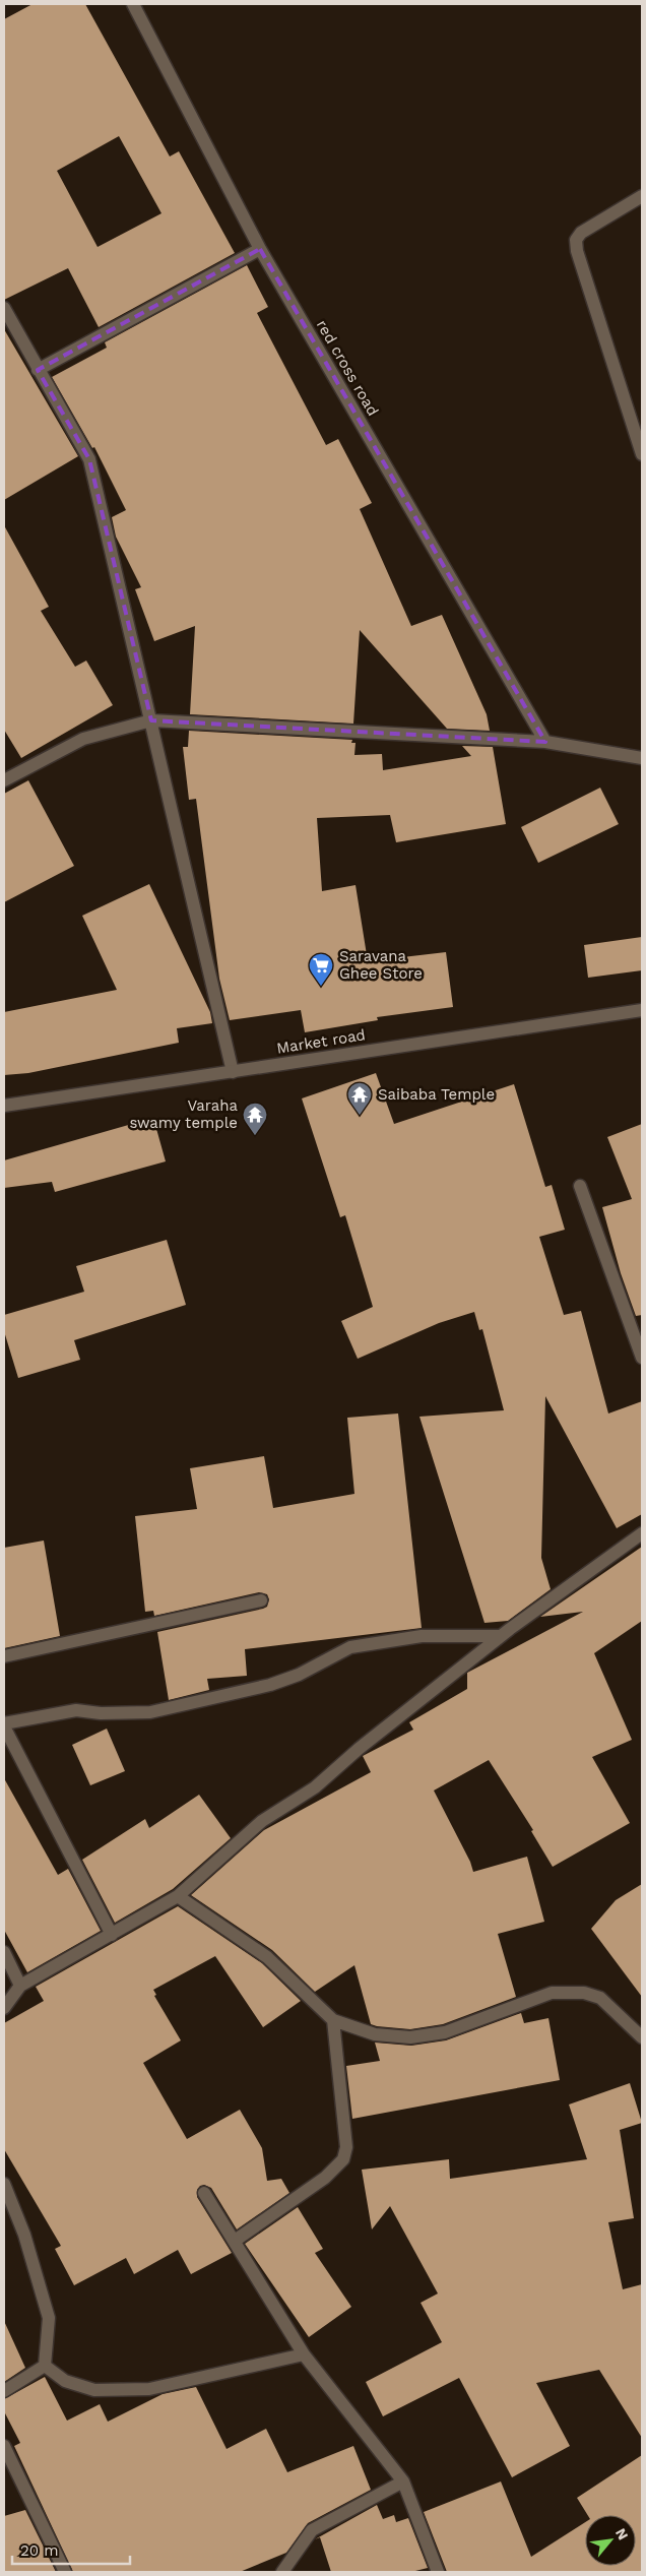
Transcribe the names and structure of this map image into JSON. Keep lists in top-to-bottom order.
{
  "streets": {
    "street": ["red cross road", "Market road"]
  },
  "places": {
    "supermarket": ["Saravana Ghee Store"],
    "temple": ["Saibaba Temple", "Varaha swamy temple"]
  },
  "scale_bar": "20 m",
  "north": "top right"
}
